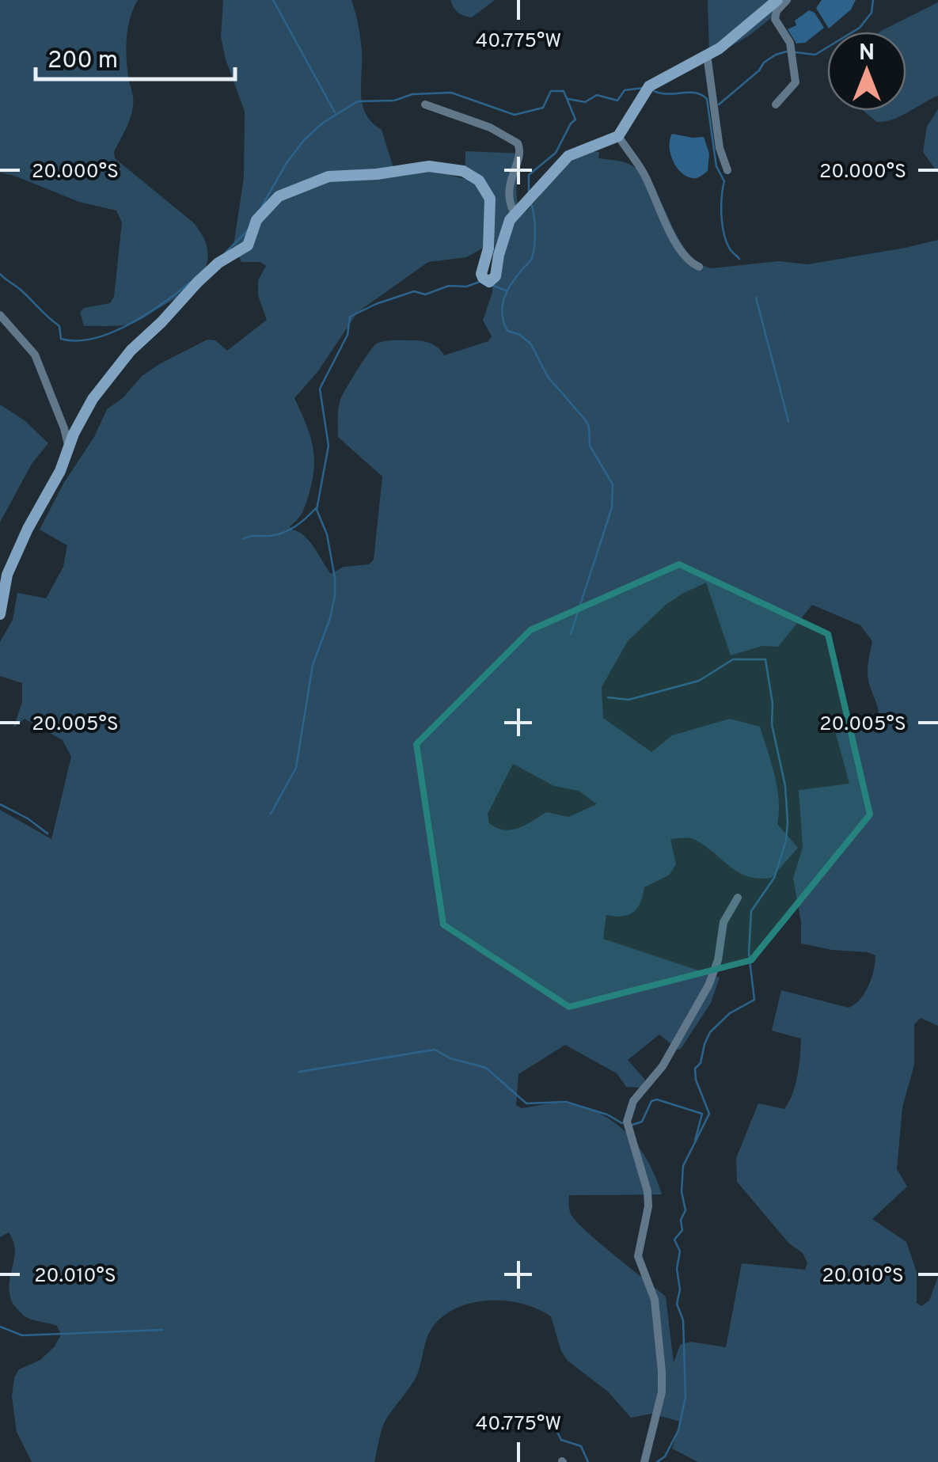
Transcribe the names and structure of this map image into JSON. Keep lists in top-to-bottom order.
{
  "scale_bar": "200 m",
  "north": "top",
  "coordinates": [
    "40.775°W",
    "20.000°S",
    "20.005°S",
    "20.010°S"
  ]
}
